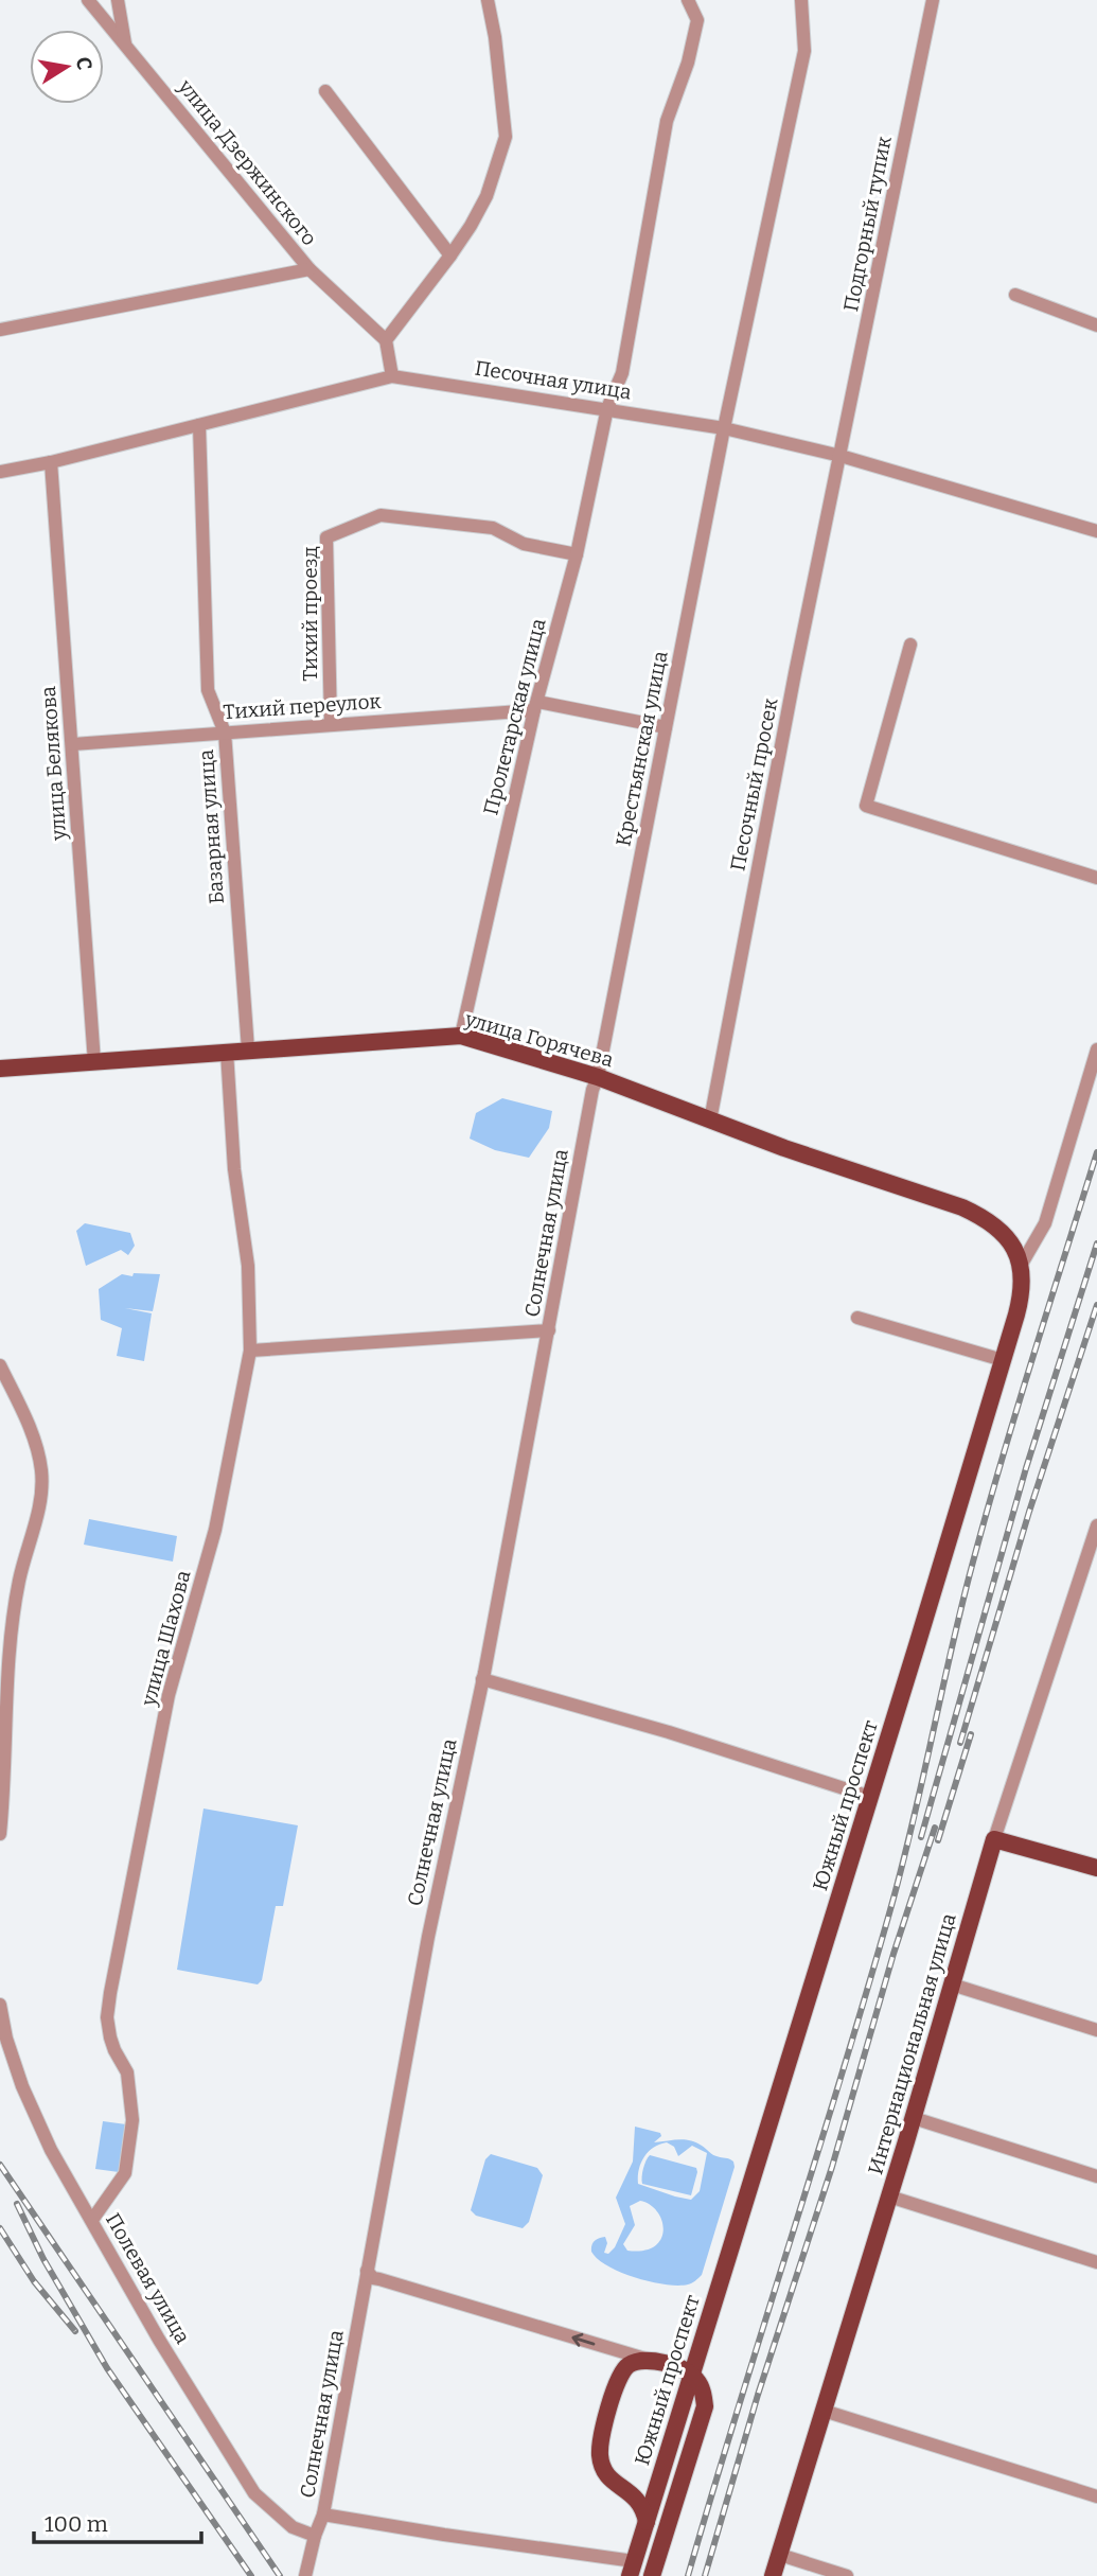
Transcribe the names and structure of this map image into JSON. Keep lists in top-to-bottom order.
{
  "streets": {
    "main road": ["улица Горячева", "Южный проспект", "Интернациональная улица"],
    "street": [
      "улица Дзержинского",
      "Подгорный тупик",
      "Песочная улица",
      "Тихий проезд",
      "Тихий переулок",
      "Пролетарская улица",
      "Крестьянская улица",
      "улица Белякова",
      "Песочный просек",
      "Базарная улица",
      "Солнечная улица",
      "улица Шахова",
      "Полевая улица"
    ]
  },
  "crossings": [
    ["Подгорный тупик", "Песочная улица"],
    ["Подгорный тупик", "Песочный просек"],
    ["Песочная улица", "Пролетарская улица"],
    ["Песочная улица", "Крестьянская улица"],
    ["Песочная улица", "улица Белякова"],
    ["Песочная улица", "Песочный просек"],
    ["Песочная улица", "Базарная улица"],
    ["Тихий проезд", "Тихий переулок"],
    ["Тихий проезд", "Пролетарская улица"],
    ["Тихий переулок", "Пролетарская улица"],
    ["Тихий переулок", "Крестьянская улица"],
    ["Тихий переулок", "улица Белякова"],
    ["Тихий переулок", "Базарная улица"],
    ["Пролетарская улица", "улица Горячева"],
    ["Крестьянская улица", "улица Горячева"],
    ["Крестьянская улица", "Солнечная улица"],
    ["улица Белякова", "улица Горячева"],
    ["Песочный просек", "улица Горячева"],
    ["Базарная улица", "улица Горячева"],
    ["улица Горячева", "Солнечная улица"],
    ["улица Горячева", "улица Шахова"],
    ["улица Горячева", "Южный проспект"],
    ["Солнечная улица", "Полевая улица"],
    ["улица Шахова", "Полевая улица"]
  ],
  "scale_bar": "100 m",
  "north": "right"
}
